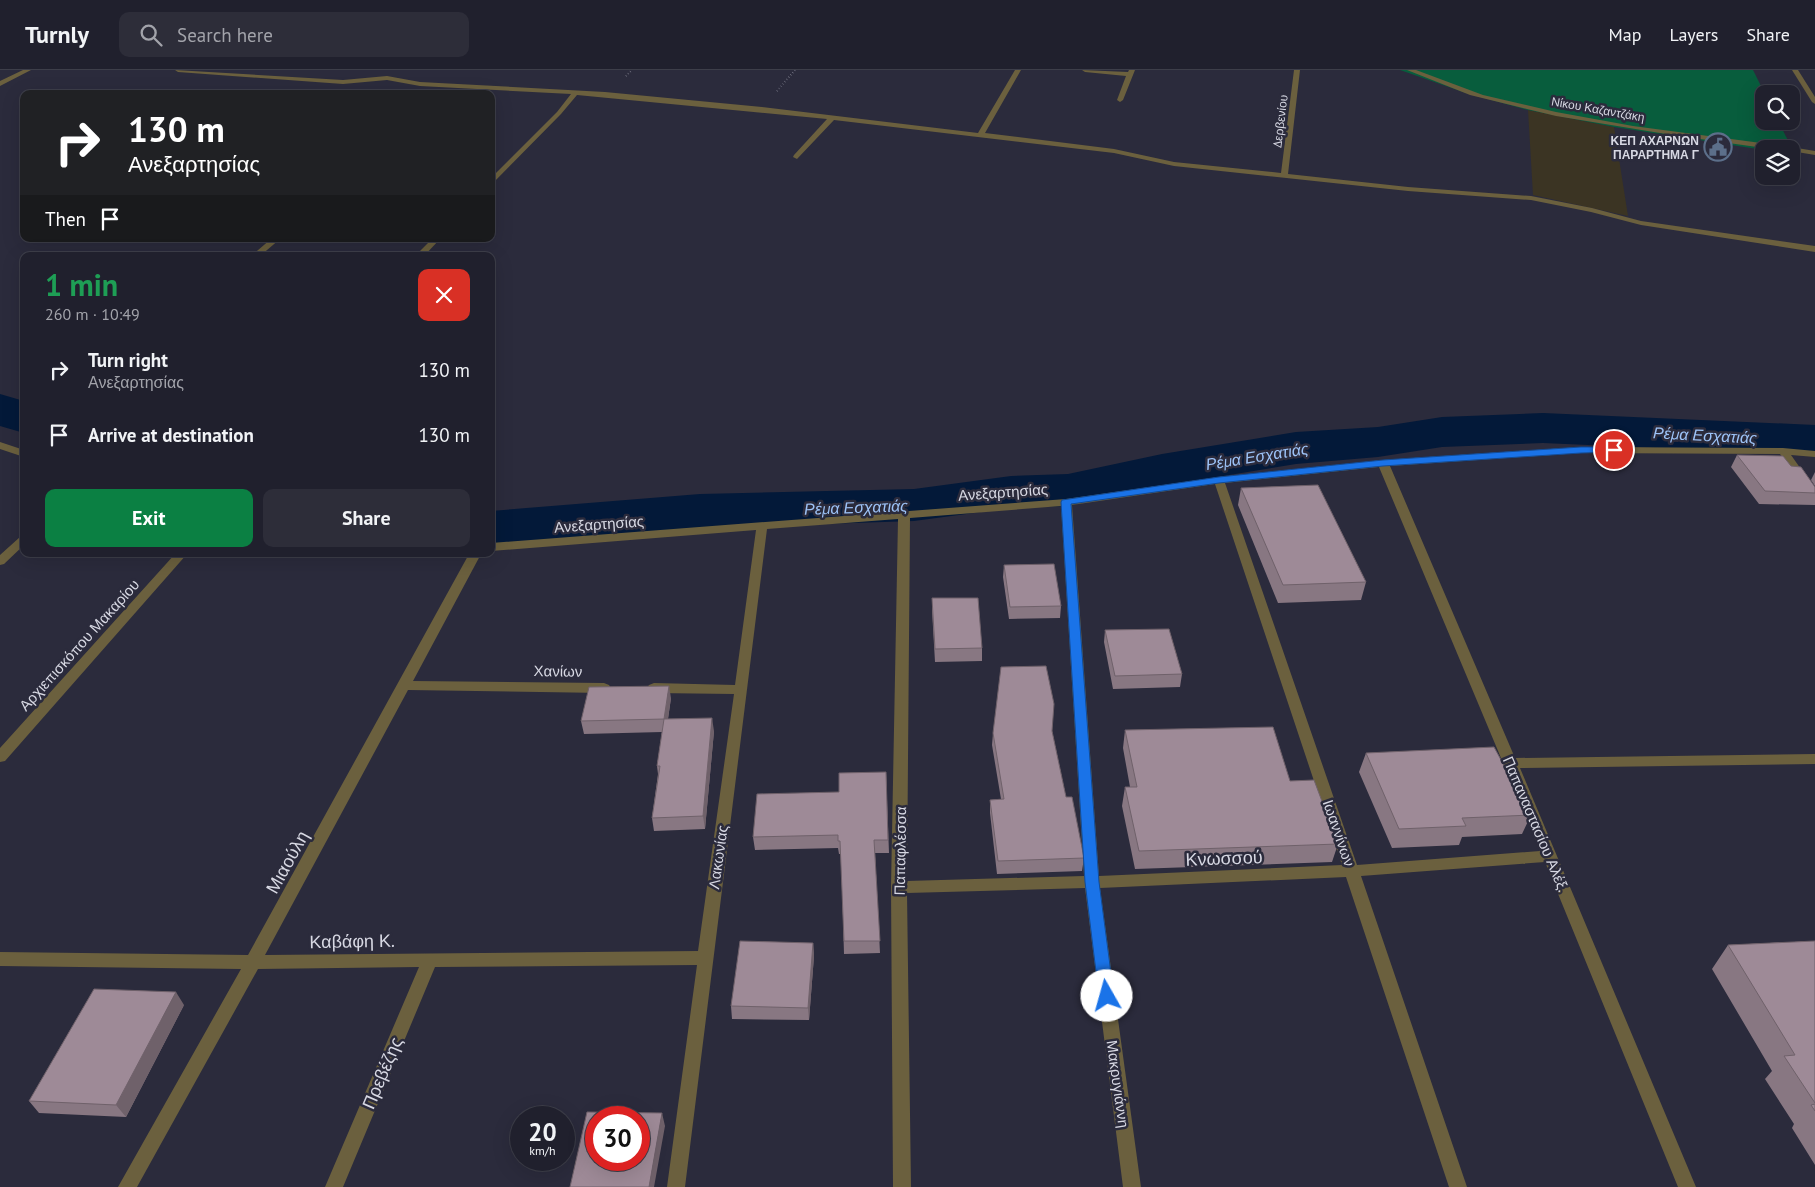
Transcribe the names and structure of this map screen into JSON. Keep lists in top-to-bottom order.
{
  "streets": {
    "street": [
      "Νίκου Καζαντζάκη",
      "Δερβενίου",
      "Ανεξαρτησίας",
      "Αρχιεπισκόπου Μακαρίου",
      "Χανίων",
      "Παπαναστασίου Αλέξ.",
      "Ιωαννίνων",
      "Παπαφλέσσα",
      "Λακωνίας",
      "Κνωσσού",
      "Μιαούλη",
      "Καβάφη Κ.",
      "Πρεβέζης",
      "Μακρυγιάννη"
    ]
  },
  "crossings": [
    ["Ανεξαρτησίας", "Παπαναστασίου Αλέξ."],
    ["Ανεξαρτησίας", "Ιωαννίνων"],
    ["Ανεξαρτησίας", "Παπαφλέσσα"],
    ["Ανεξαρτησίας", "Λακωνίας"],
    ["Ανεξαρτησίας", "Μακρυγιάννη"],
    ["Χανίων", "Μιαούλη"],
    ["Παπαναστασίου Αλέξ.", "Κνωσσού"],
    ["Ιωαννίνων", "Κνωσσού"],
    ["Παπαφλέσσα", "Κνωσσού"],
    ["Λακωνίας", "Καβάφη Κ."],
    ["Κνωσσού", "Μακρυγιάννη"],
    ["Μιαούλη", "Καβάφη Κ."],
    ["Καβάφη Κ.", "Πρεβέζης"]
  ],
  "water": ["Ρέμα Εσχατιάς"],
  "places": {
    "public building": ["ΚΕΠ ΑΧΑΡΝΩΝ ΠΑΡΑΡΤΗΜΑ Γ"]
  },
  "page": {
    "header": "Turnly",
    "search": "Search here",
    "nav": ["Map", "Layers", "Share"],
    "turn": ["130 m", "Ανεξαρτησίας"],
    "then": "Then",
    "heading": ["1 min", "260 m · 10:49"],
    "list": [
      {
        "name": "Turn right",
        "note": "Ανεξαρτησίας",
        "value": "130 m"
      },
      {
        "name": "Arrive at destination",
        "value": "130 m"
      }
    ],
    "buttons": ["Exit", "Share"],
    "speed": "20 km/h",
    "limit": "30"
  }
}
